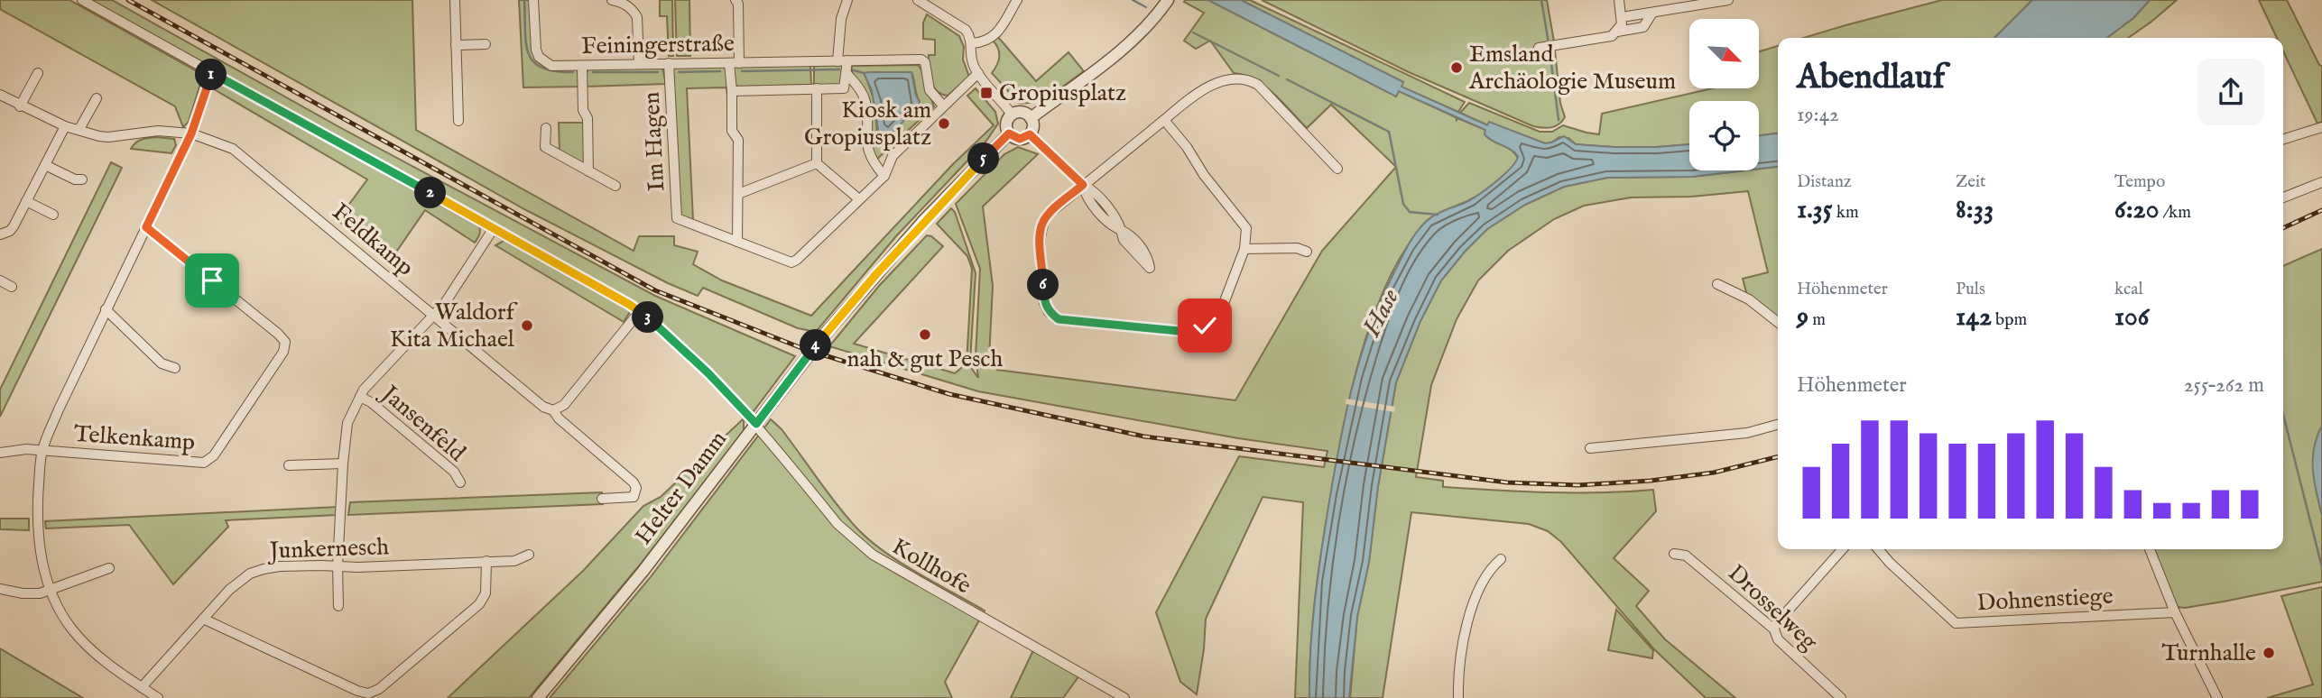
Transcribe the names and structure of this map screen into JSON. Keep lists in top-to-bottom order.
{
  "streets": {
    "street": [
      "Feiningerstraße",
      "Im Hagen",
      "Feldkamp",
      "Jansenfeld",
      "Telkenkamp",
      "Helter Damm",
      "Junkernesch",
      "Kollhofe",
      "Dohnenstiege",
      "Drosselweg"
    ]
  },
  "crossings": [
    ["Feiningerstraße", "Im Hagen"],
    ["Feldkamp", "Jansenfeld"],
    ["Jansenfeld", "Junkernesch"],
    ["Jansenfeld", "Kollhofe"],
    ["Helter Damm", "Kollhofe"]
  ],
  "water": ["Hase"],
  "places": {
    "other": [
      "Emsland Archäologie Museum",
      "Kiosk am Gropiusplatz",
      "Waldorf Kita Michael",
      "nah & gut Pesch",
      "Turnhalle"
    ],
    "transit": ["Gropiusplatz"]
  },
  "north": "bottom right",
  "page": {
    "heading": ["Abendlauf", "19:42"],
    "pins": [
      "1",
      "5",
      "2",
      "6",
      "3",
      "4"
    ],
    "stats": [
      ["Distanz", "1.35 km"],
      ["Zeit", "8:33"],
      ["Tempo", "6:20 /km"],
      ["Höhenmeter", "9 m"],
      ["Puls", "142 bpm"],
      ["kcal", "106"]
    ],
    "chart": ["Höhenmeter", "255–262 m"]
  }
}
